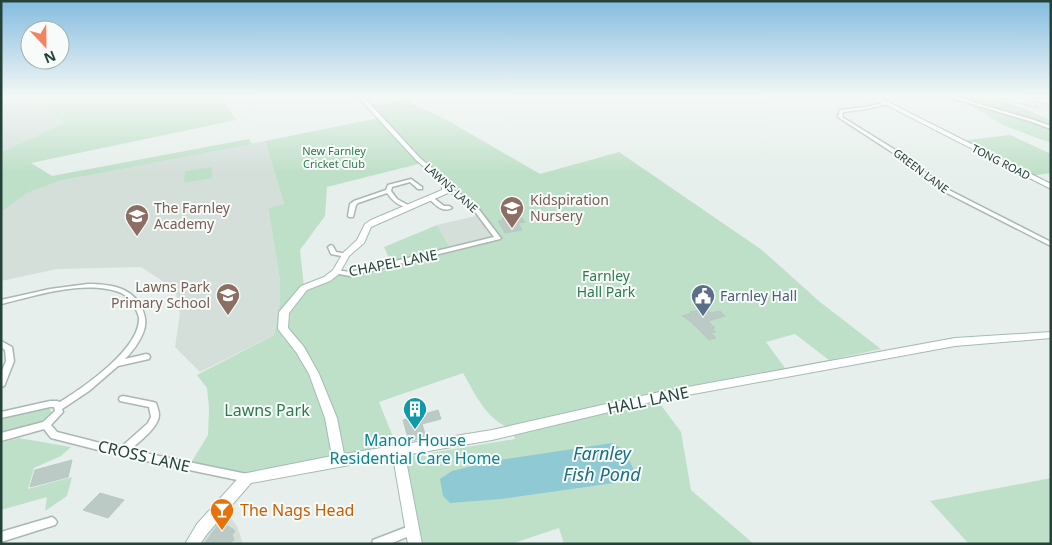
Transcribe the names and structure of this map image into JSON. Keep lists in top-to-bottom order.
{
  "streets": {
    "street": [
      "TONG ROAD",
      "GREEN LANE",
      "LAWNS LANE",
      "CHAPEL LANE",
      "HALL LANE",
      "CROSS LANE"
    ]
  },
  "crossings": [
    ["LAWNS LANE", "CHAPEL LANE"],
    ["CHAPEL LANE", "HALL LANE"],
    ["HALL LANE", "CROSS LANE"]
  ],
  "water": ["Farnley Fish Pond"],
  "parks": ["New Farnley Cricket Club", "Farnley Hall Park", "Lawns Park"],
  "places": {
    "school or university": ["Kidspiration Nursery", "The Farnley Academy", "Lawns Park Primary School"],
    "public building": ["Farnley Hall"],
    "building": ["Manor House Residential Care Home"],
    "bar": ["The Nags Head"]
  },
  "north": "bottom"
}
